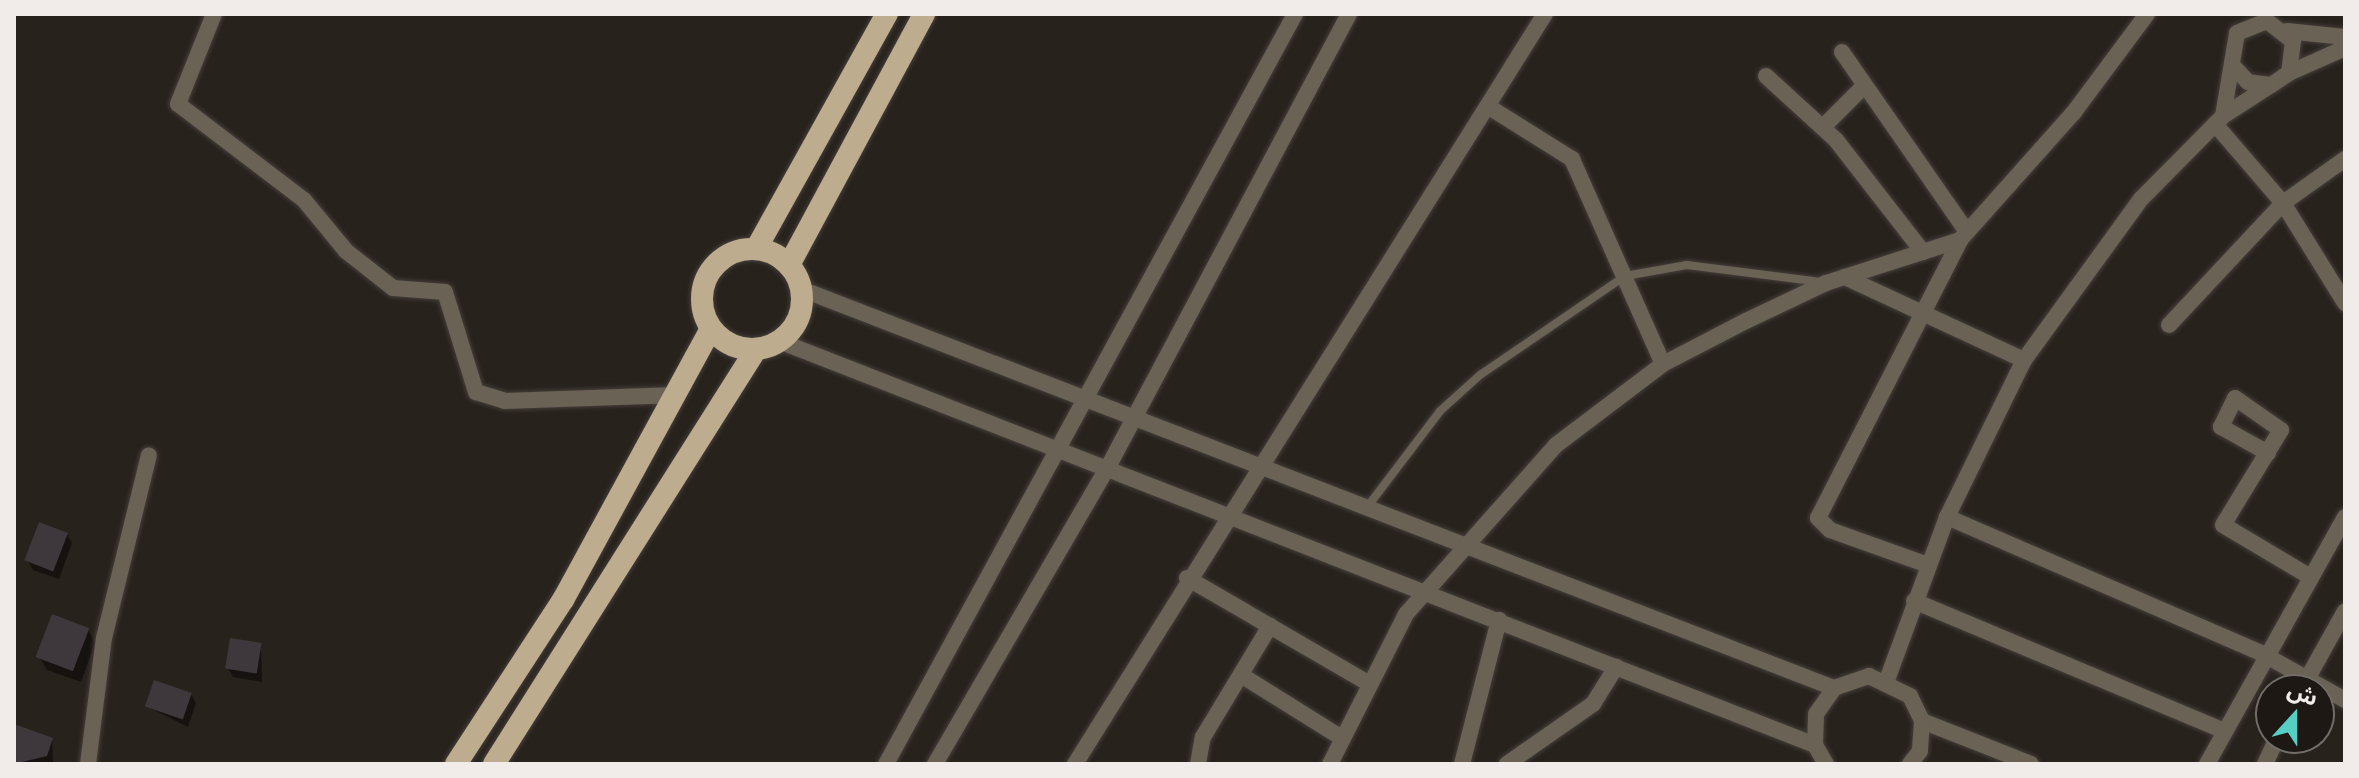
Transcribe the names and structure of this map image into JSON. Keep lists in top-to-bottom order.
{
  "north": "top"
}
